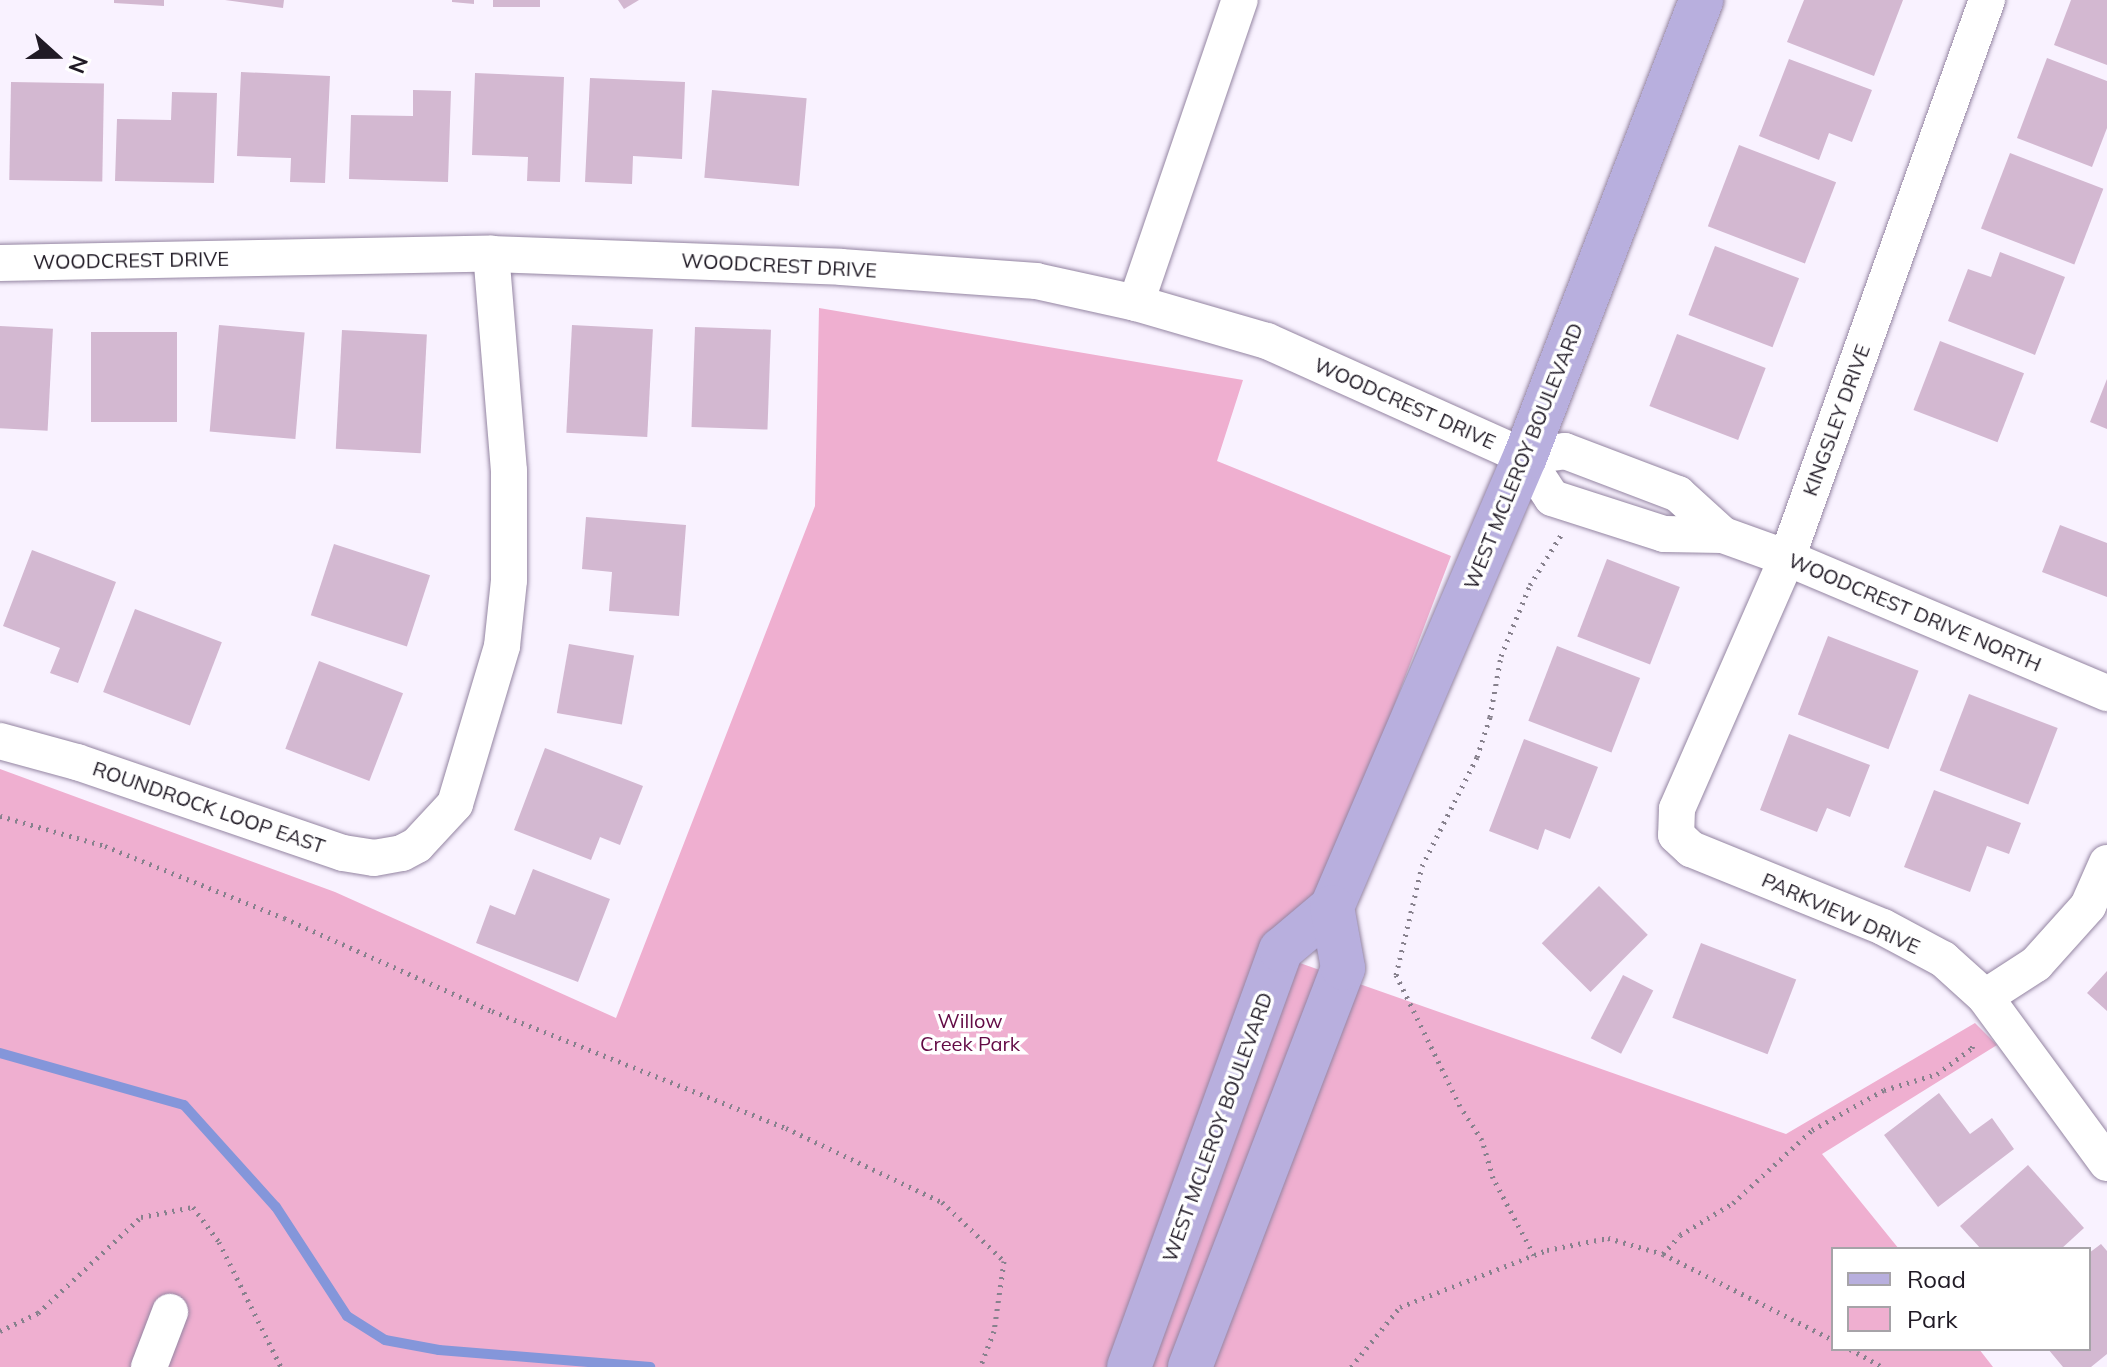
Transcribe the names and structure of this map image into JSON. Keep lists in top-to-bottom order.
{
  "streets": {
    "main road": ["WEST MCLEROY BOULEVARD"],
    "street": [
      "WOODCREST DRIVE",
      "KINGSLEY DRIVE",
      "WOODCREST DRIVE NORTH",
      "ROUNDROCK LOOP EAST",
      "PARKVIEW DRIVE"
    ]
  },
  "crossings": [
    ["WOODCREST DRIVE", "WEST MCLEROY BOULEVARD"],
    ["WOODCREST DRIVE", "WOODCREST DRIVE NORTH"],
    ["WOODCREST DRIVE", "ROUNDROCK LOOP EAST"],
    ["KINGSLEY DRIVE", "WOODCREST DRIVE NORTH"],
    ["KINGSLEY DRIVE", "PARKVIEW DRIVE"],
    ["WEST MCLEROY BOULEVARD", "WOODCREST DRIVE NORTH"]
  ],
  "parks": ["Willow Creek Park"],
  "legend": ["Road", "Park"],
  "north": "right"
}
